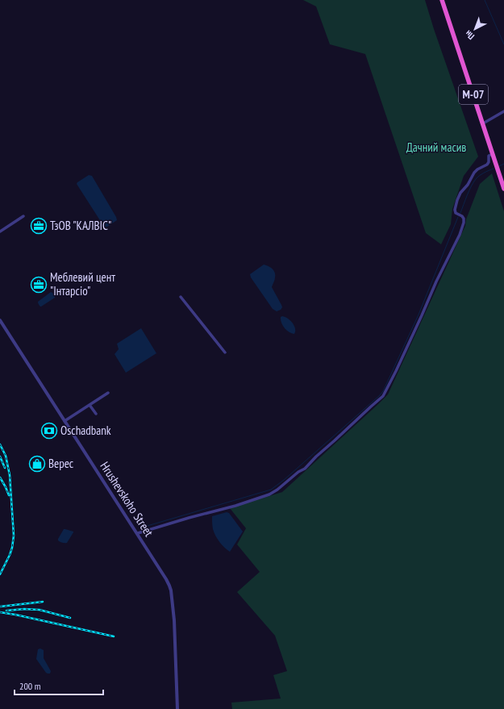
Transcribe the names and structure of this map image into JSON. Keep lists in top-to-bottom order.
{
  "streets": {
    "highway": ["М-07"],
    "street": ["Hrushevskoho Street"]
  },
  "parks": ["Дачний масив"],
  "places": {
    "office": ["ТзОВ \"КАЛВІС\"", "Меблевий цент \"Інтарсіо\""],
    "bank": ["Oschadbank"],
    "shop": ["Верес"]
  },
  "scale_bar": "200 m",
  "north": "bottom left"
}
